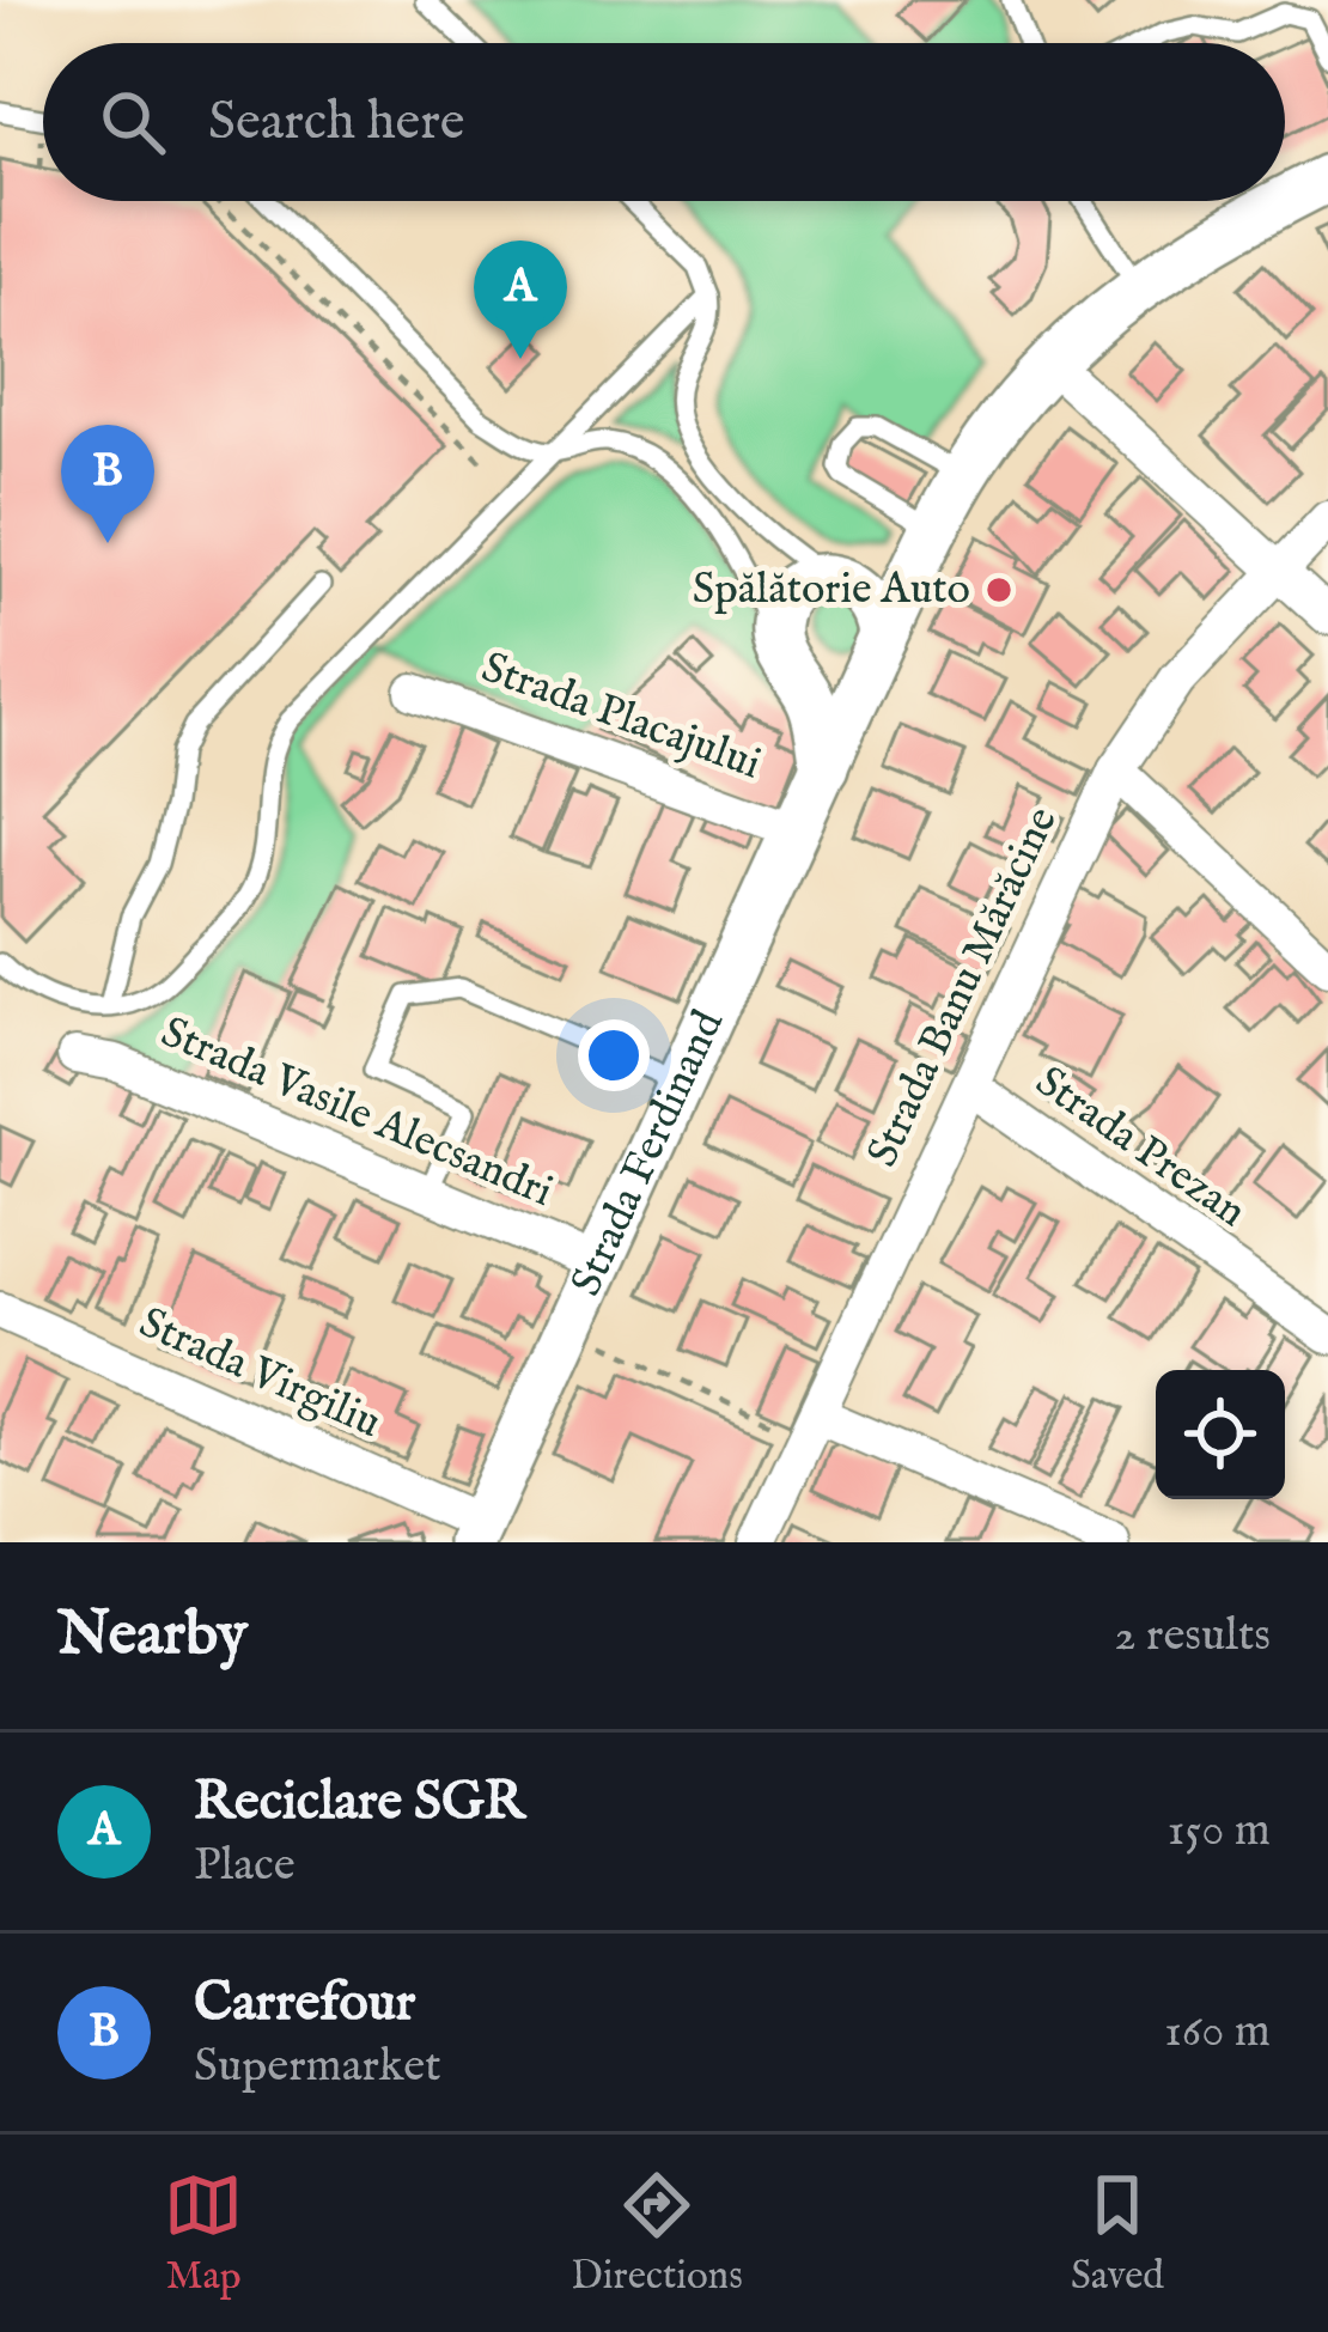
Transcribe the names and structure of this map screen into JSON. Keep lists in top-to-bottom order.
{
  "streets": {
    "street": [
      "Strada Placajului",
      "Strada Banu Mărăcine",
      "Strada Vasile Alecsandri",
      "Strada Prezan",
      "Strada Ferdinand",
      "Strada Virgiliu"
    ]
  },
  "crossings": [
    ["Strada Placajului", "Strada Ferdinand"],
    ["Strada Banu Mărăcine", "Strada Prezan"],
    ["Strada Vasile Alecsandri", "Strada Ferdinand"],
    ["Strada Ferdinand", "Strada Virgiliu"]
  ],
  "places": ["Spălătorie Auto"],
  "page": {
    "search": "Search here",
    "pins": ["A", "B"],
    "heading": ["Nearby", "2 results"],
    "list": [
      {
        "mark": "A",
        "name": "Reciclare SGR",
        "note": "Place",
        "value": "150 m"
      },
      {
        "mark": "B",
        "name": "Carrefour",
        "note": "Supermarket",
        "value": "160 m"
      }
    ],
    "nav": ["Map", "Directions", "Saved"]
  }
}
